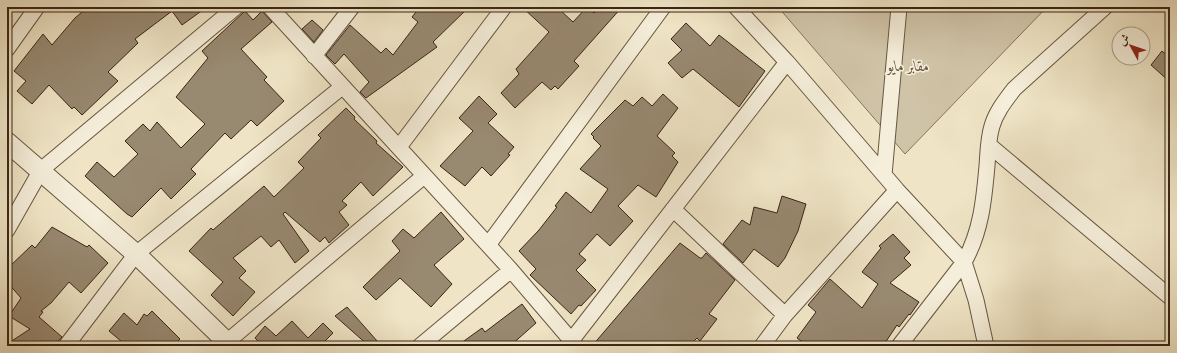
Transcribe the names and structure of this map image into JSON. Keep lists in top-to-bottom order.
{
  "parks": ["مقابر مايو"],
  "north": "top left"
}
